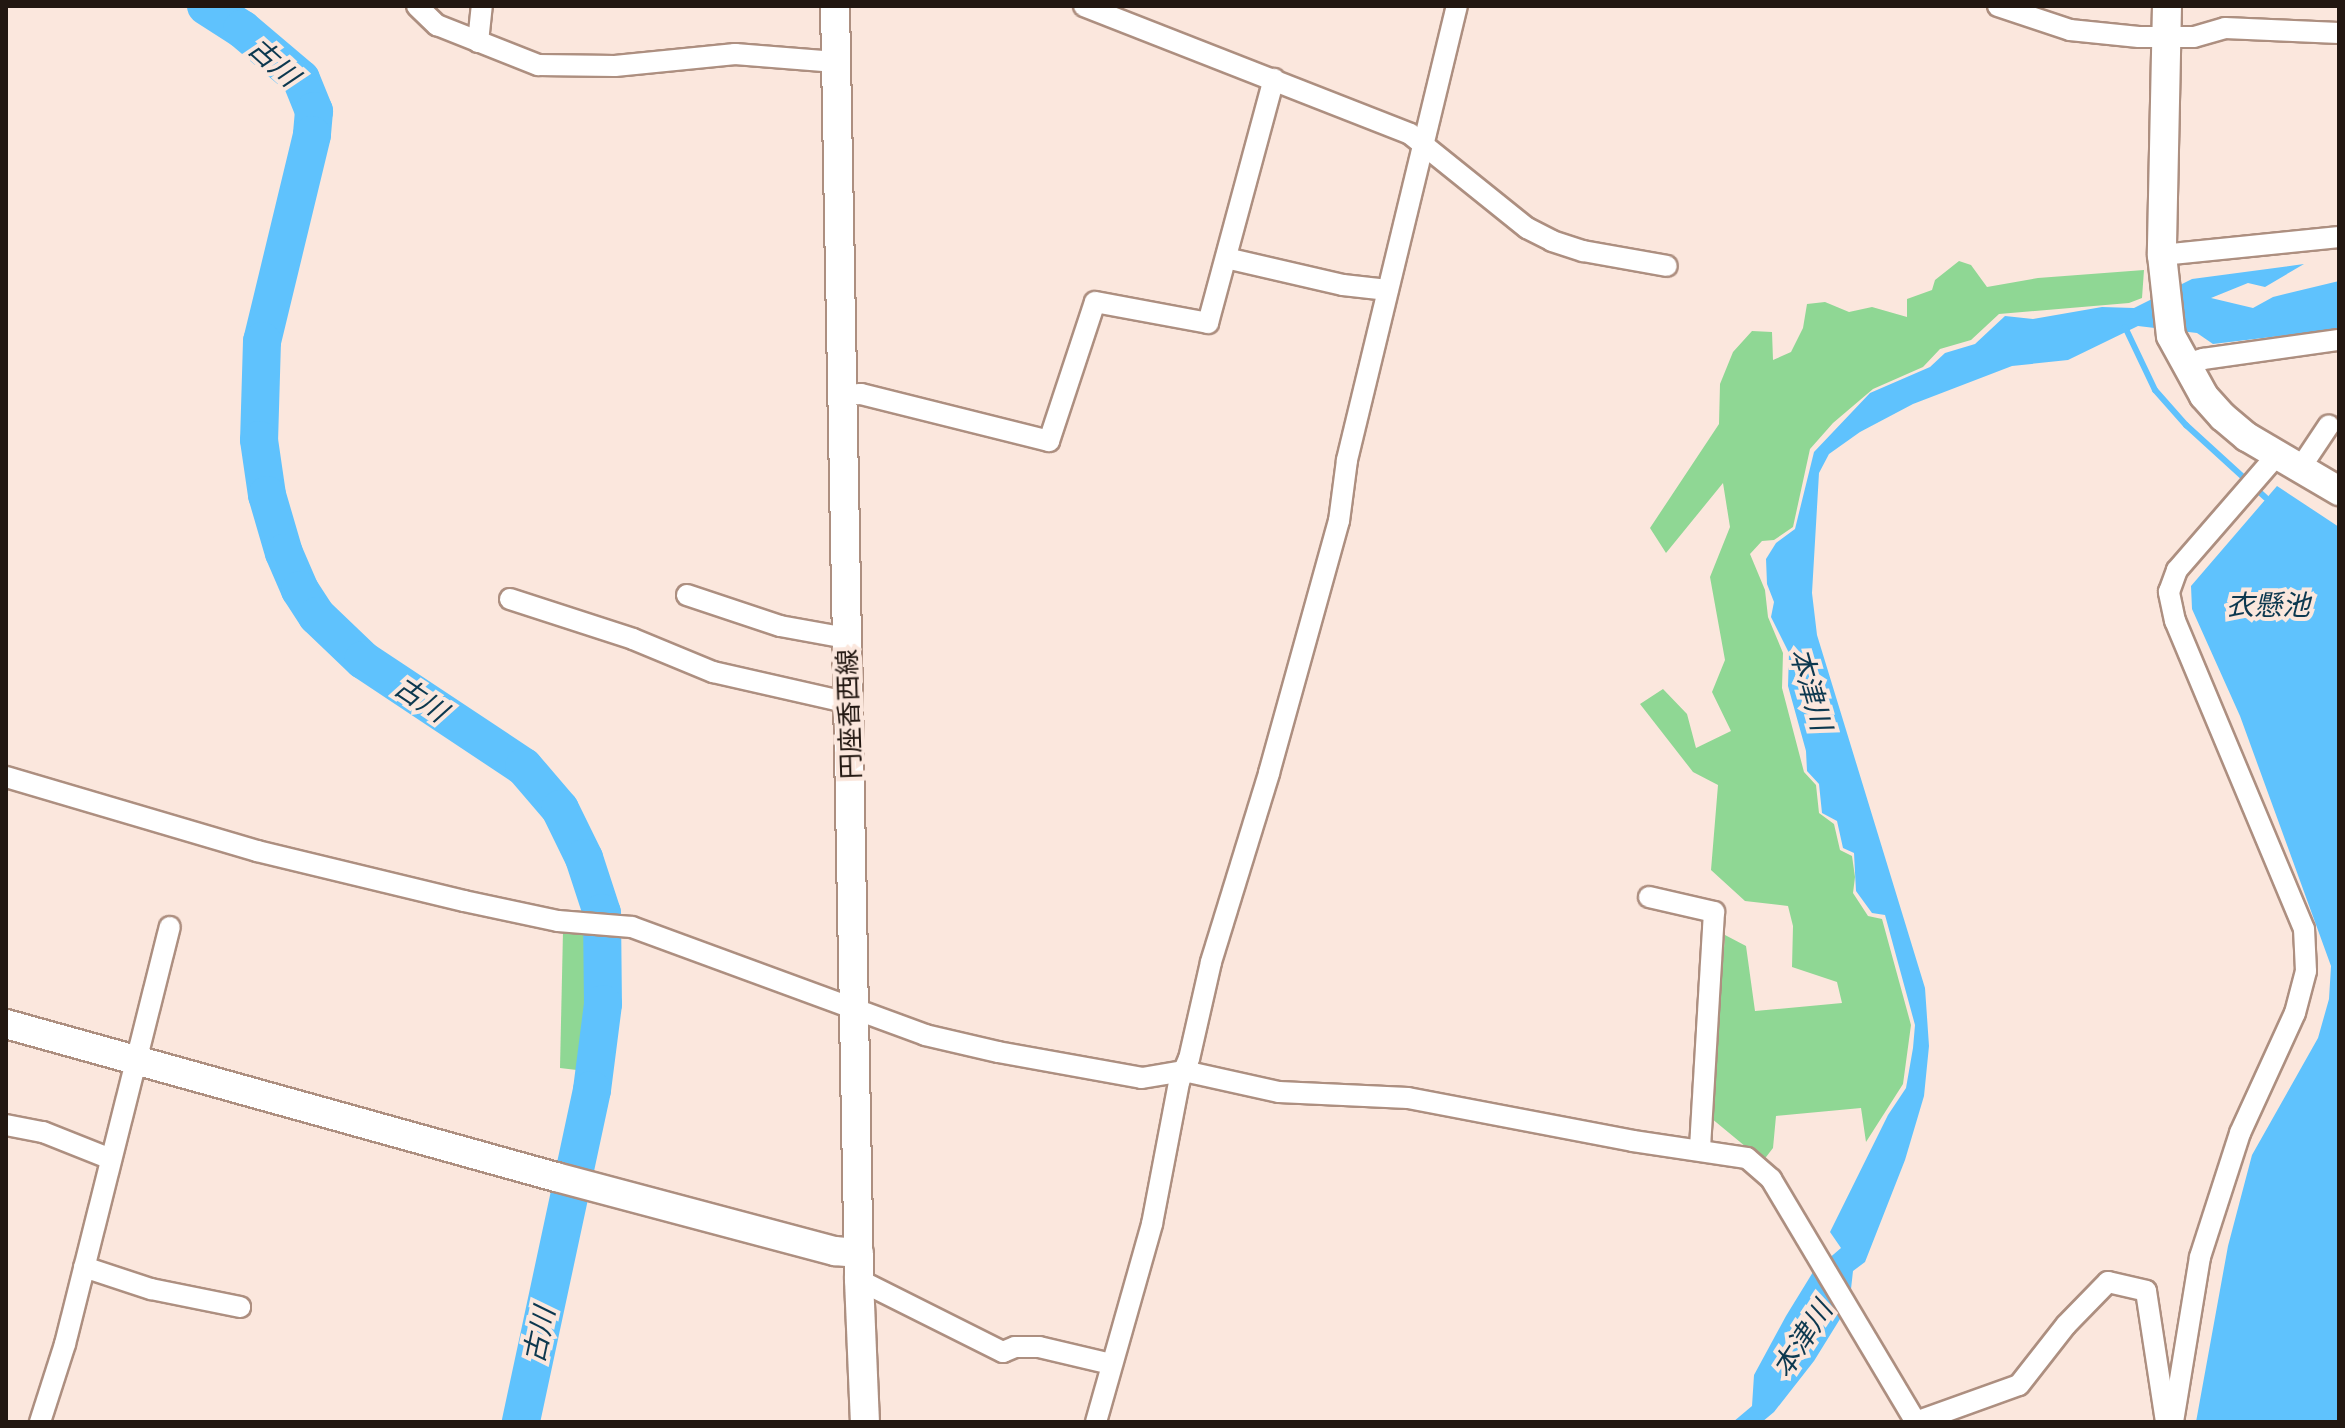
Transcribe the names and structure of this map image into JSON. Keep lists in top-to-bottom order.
{
  "streets": {
    "street": ["円座香西線"]
  },
  "water": ["古川", "衣懸池", "本津川"]
}
